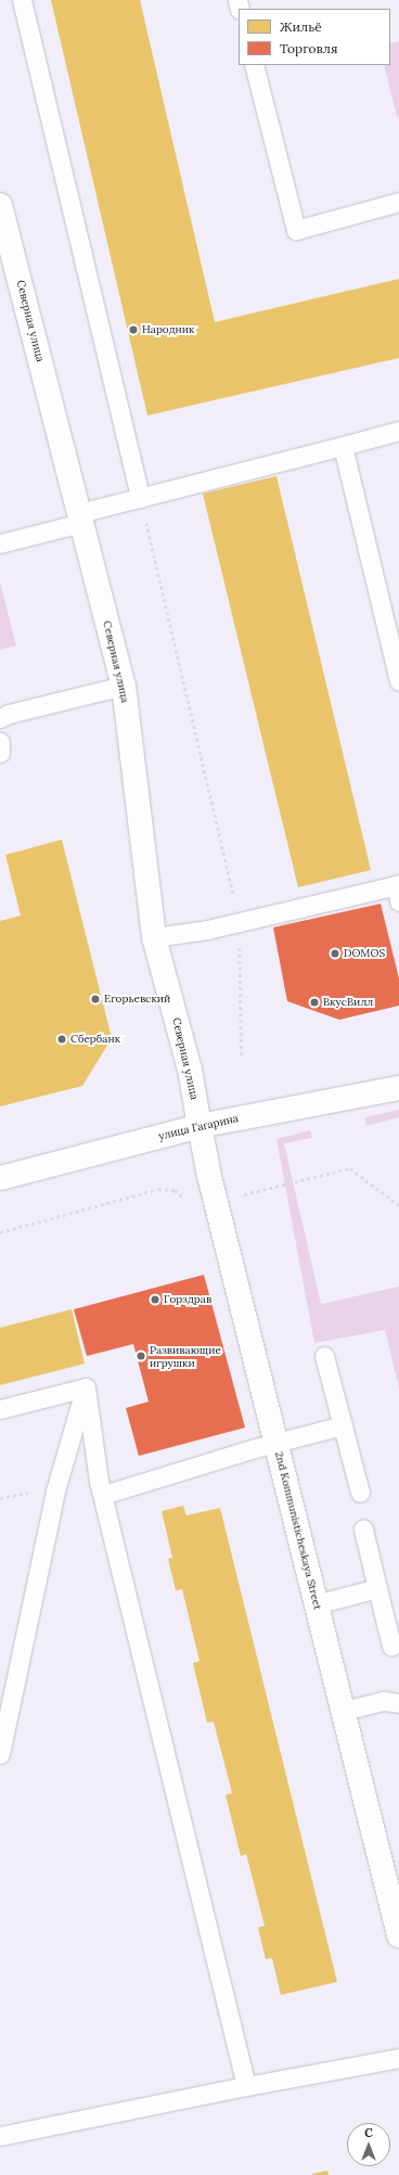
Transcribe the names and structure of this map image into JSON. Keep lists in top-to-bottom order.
{
  "streets": {
    "street": ["Северная улица", "улица Гагарина", "2nd Kommunisticheskaya Street"]
  },
  "crossings": [
    ["Северная улица", "улица Гагарина"],
    ["Северная улица", "2nd Kommunisticheskaya Street"],
    ["улица Гагарина", "2nd Kommunisticheskaya Street"]
  ],
  "places": [
    "Народник",
    "DOMOS",
    "Егорьевский",
    "ВкусВилл",
    "Сбербанк",
    "Горздрав",
    "Развивающие игрушки"
  ],
  "legend": ["Жильё", "Торговля"],
  "north": "top"
}
